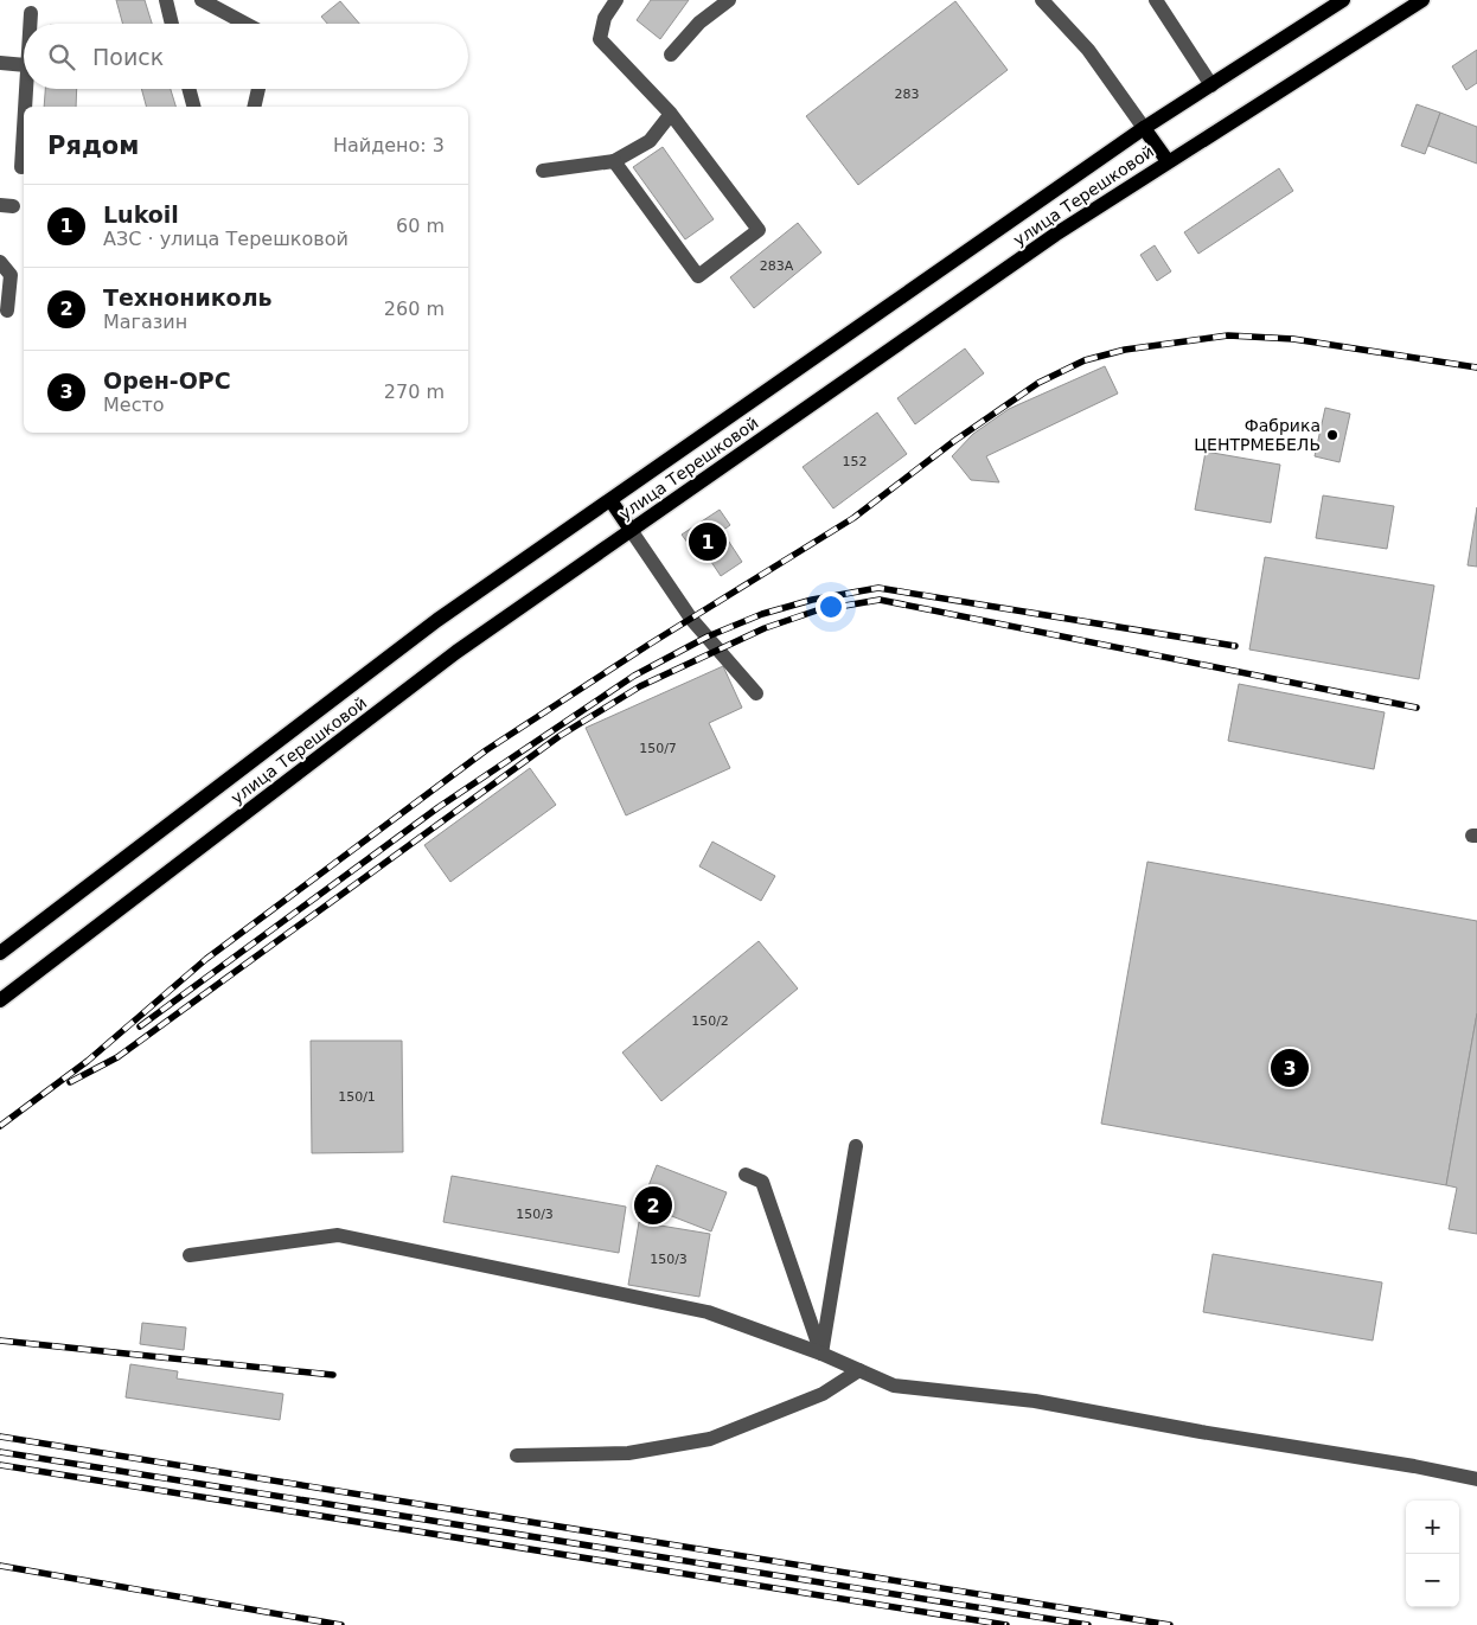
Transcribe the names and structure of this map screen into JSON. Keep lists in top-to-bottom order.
{
  "streets": {
    "main road": ["улица Терешковой"]
  },
  "places": ["Фабрика ЦЕНТРМЕБЕЛЬ"],
  "house_numbers": [
    "283",
    "283А",
    "152",
    "150/7",
    "150/2",
    "150/1",
    "150/3",
    "150/3"
  ],
  "page": {
    "search": "Поиск",
    "heading": ["Рядом", "Найдено: 3"],
    "list": [
      {
        "mark": "1",
        "name": "Lukoil",
        "note": "АЗС · улица Терешковой",
        "value": "60 m"
      },
      {
        "mark": "2",
        "name": "Технониколь",
        "note": "Магазин",
        "value": "260 m"
      },
      {
        "mark": "3",
        "name": "Орен-ОРС",
        "note": "Место",
        "value": "270 m"
      }
    ],
    "pins": ["1", "3", "2"],
    "map_buttons": ["+", "−"]
  }
}
